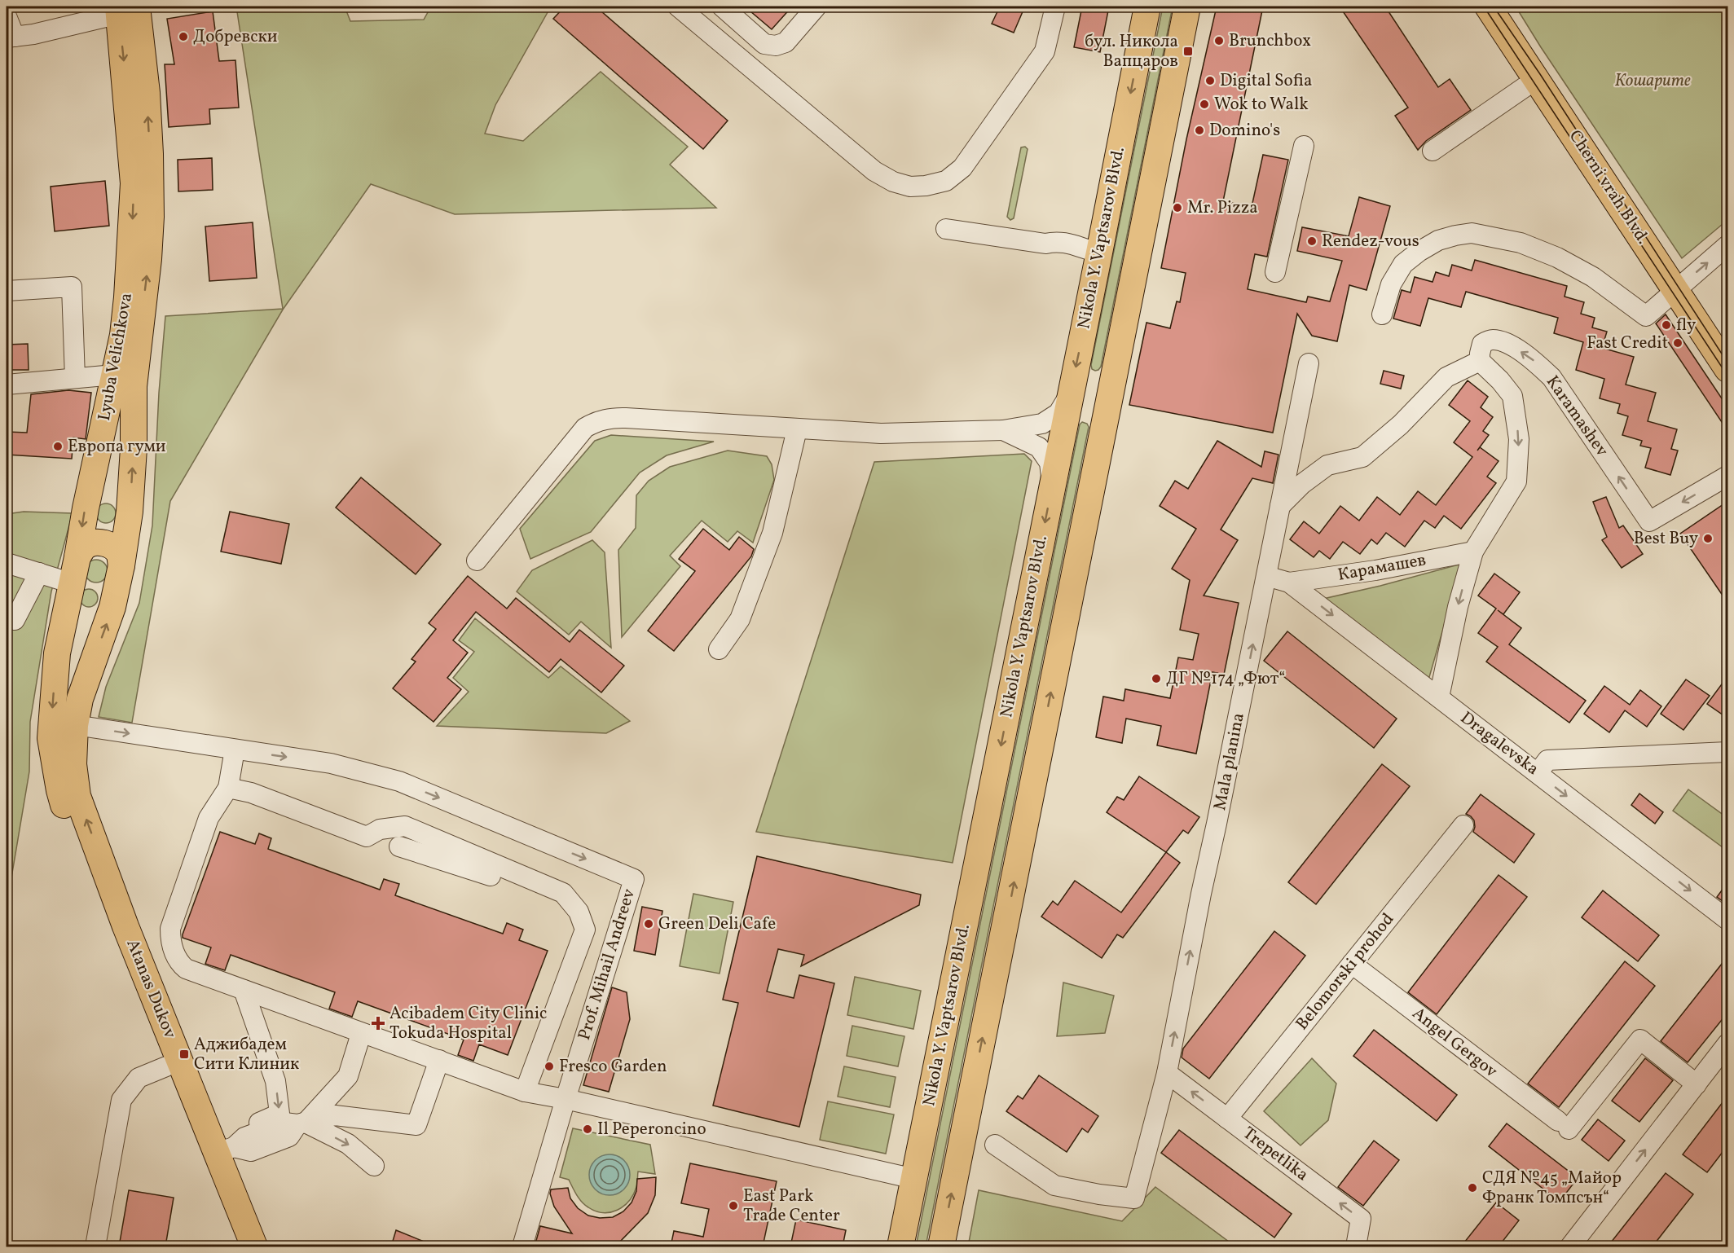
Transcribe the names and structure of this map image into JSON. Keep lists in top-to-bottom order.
{
  "streets": {
    "main road": [
      "Cherni vrah Blvd.",
      "Nikola Y. Vaptsarov Blvd.",
      "Lyuba Velichkova",
      "Atanas Dukov"
    ],
    "street": [
      "Karamashev",
      "Карамашев",
      "Dragalevska",
      "Mala planina",
      "Prof. Mihail Andreev",
      "Belomorski prohod",
      "Angel Gergov",
      "Trepetlika"
    ]
  },
  "crossings": [
    ["Lyuba Velichkova", "Atanas Dukov"],
    ["Карамашев", "Dragalevska"],
    ["Dragalevska", "Mala planina"],
    ["Mala planina", "Trepetlika"],
    ["Belomorski prohod", "Angel Gergov"],
    ["Belomorski prohod", "Trepetlika"]
  ],
  "one_way": ["Dragalevska", "Mala planina", "Trepetlika"],
  "parks": ["Кошарите"],
  "places": {
    "other": [
      "Добревски",
      "Brunchbox",
      "Digital Sofia",
      "Wok to Walk",
      "Domino's",
      "Mr. Pizza",
      "Rendez-vous",
      "fly",
      "Fast Credit",
      "Европа гуми",
      "Best Buy",
      "ДГ №174 „Фют“",
      "Green Deli Cafe",
      "Fresco Garden",
      "Il Peperoncino",
      "СДЯ №45 „Майор Франк Томпсън“",
      "East Park Trade Center"
    ],
    "transit": ["бул. Никола Вапцаров", "Аджибадем Сити Клиник"],
    "health": ["Acibadem City Clinic Tokuda Hospital"]
  }
}
